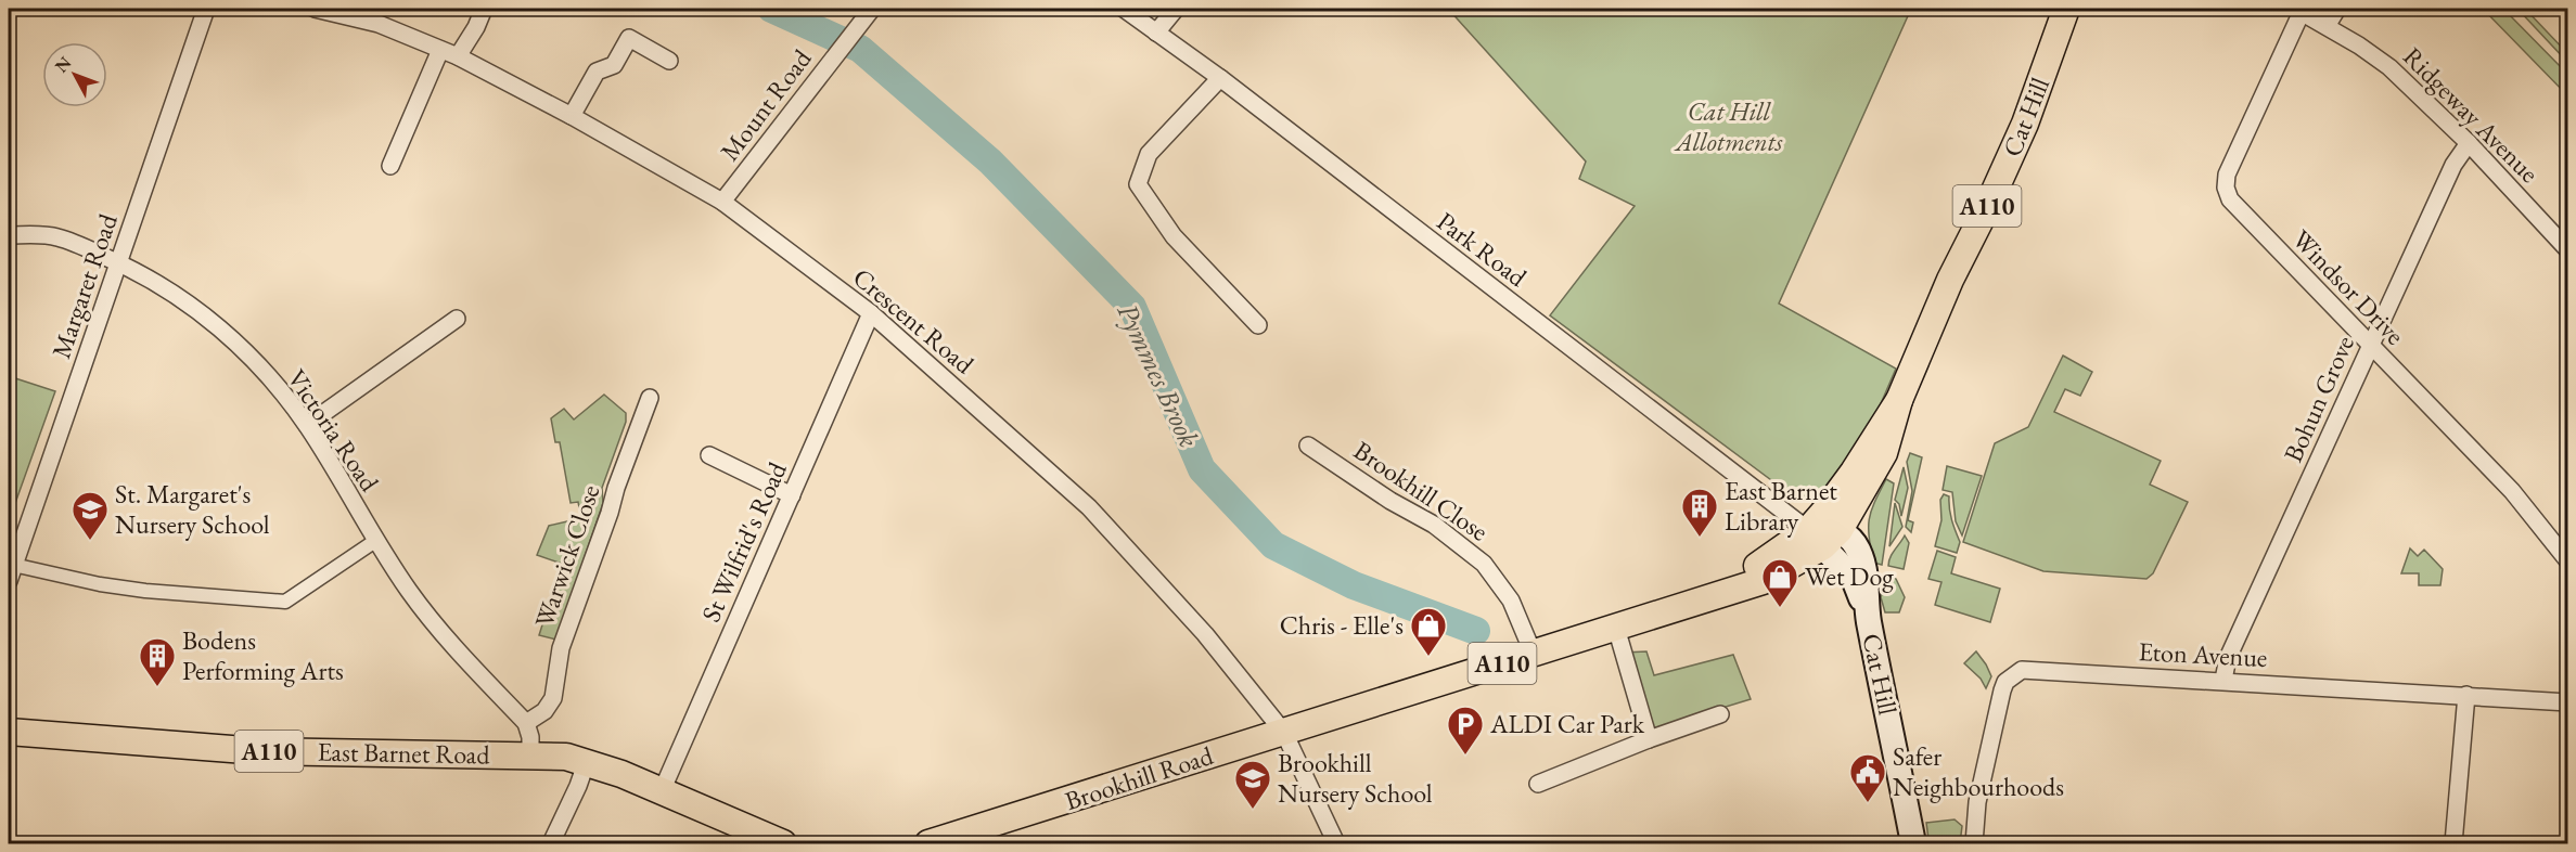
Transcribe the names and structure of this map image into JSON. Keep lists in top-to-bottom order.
{
  "streets": {
    "main road": [
      "Cat Hill",
      "A110",
      "East Barnet Road",
      "Brookhill Road"
    ],
    "street": [
      "Mount Road",
      "Ridgeway Avenue",
      "Park Road",
      "Margaret Road",
      "Windsor Drive",
      "Crescent Road",
      "Bohun Grove",
      "Victoria Road",
      "Brookhill Close",
      "St Wilfrid's Road",
      "Warwick Close",
      "Eton Avenue"
    ]
  },
  "crossings": [
    ["Mount Road", "Crescent Road"],
    ["Ridgeway Avenue", "Windsor Drive"],
    ["Ridgeway Avenue", "Bohun Grove"],
    ["Cat Hill", "Park Road"],
    ["Cat Hill", "Brookhill Road"],
    ["Park Road", "Brookhill Road"],
    ["Margaret Road", "Victoria Road"],
    ["Windsor Drive", "Bohun Grove"],
    ["Crescent Road", "St Wilfrid's Road"],
    ["Crescent Road", "Brookhill Road"],
    ["Bohun Grove", "Eton Avenue"],
    ["Victoria Road", "Warwick Close"],
    ["Brookhill Close", "Brookhill Road"],
    ["St Wilfrid's Road", "East Barnet Road"]
  ],
  "water": ["Pymmes Brook"],
  "parks": ["Cat Hill Allotments"],
  "places": {
    "building": ["East Barnet Library", "Bodens Performing Arts"],
    "school or university": ["St. Margaret's Nursery School", "Brookhill Nursery School"],
    "shop": ["Wet Dog", "Chris - Elle's"],
    "parking": ["ALDI Car Park"],
    "public building": ["Safer Neighbourhoods"]
  },
  "north": "top left"
}
